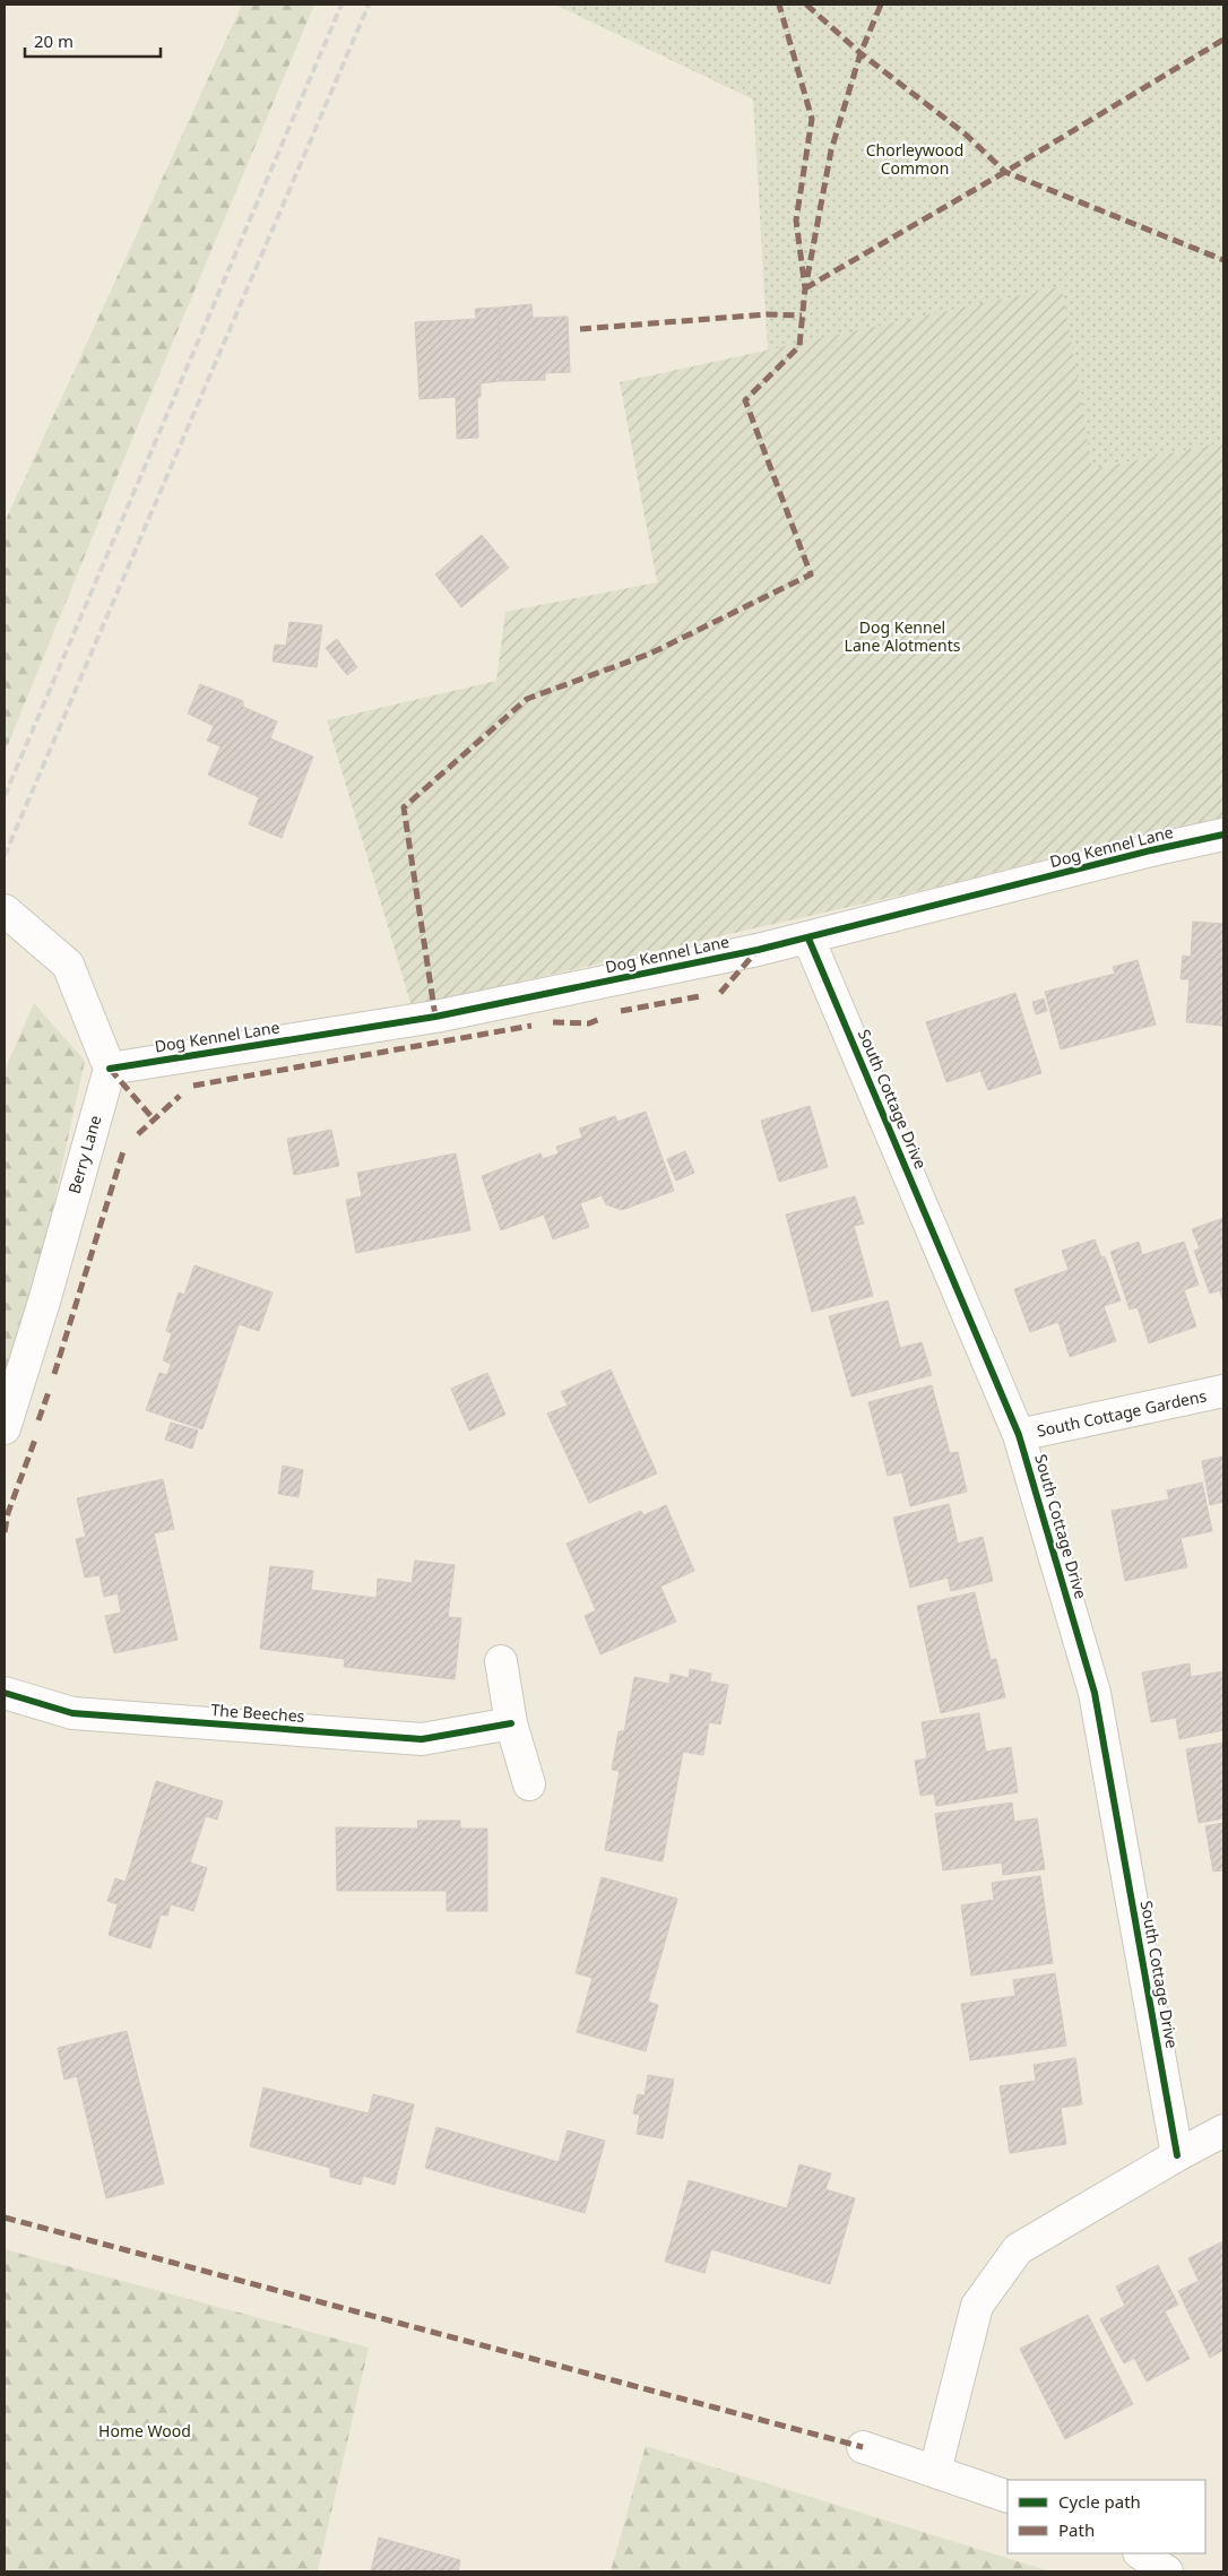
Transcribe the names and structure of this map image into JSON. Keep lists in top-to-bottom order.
{
  "streets": {
    "street": [
      "Dog Kennel Lane",
      "South Cottage Drive",
      "Berry Lane",
      "South Cottage Gardens",
      "The Beeches"
    ]
  },
  "crossings": [
    ["Dog Kennel Lane", "South Cottage Drive"],
    ["Dog Kennel Lane", "Berry Lane"],
    ["South Cottage Drive", "South Cottage Gardens"]
  ],
  "parks": ["Chorleywood Common", "Dog Kennel Lane Alotments", "Home Wood"],
  "legend": ["Cycle path", "Path"],
  "scale_bar": "20 m"
}
